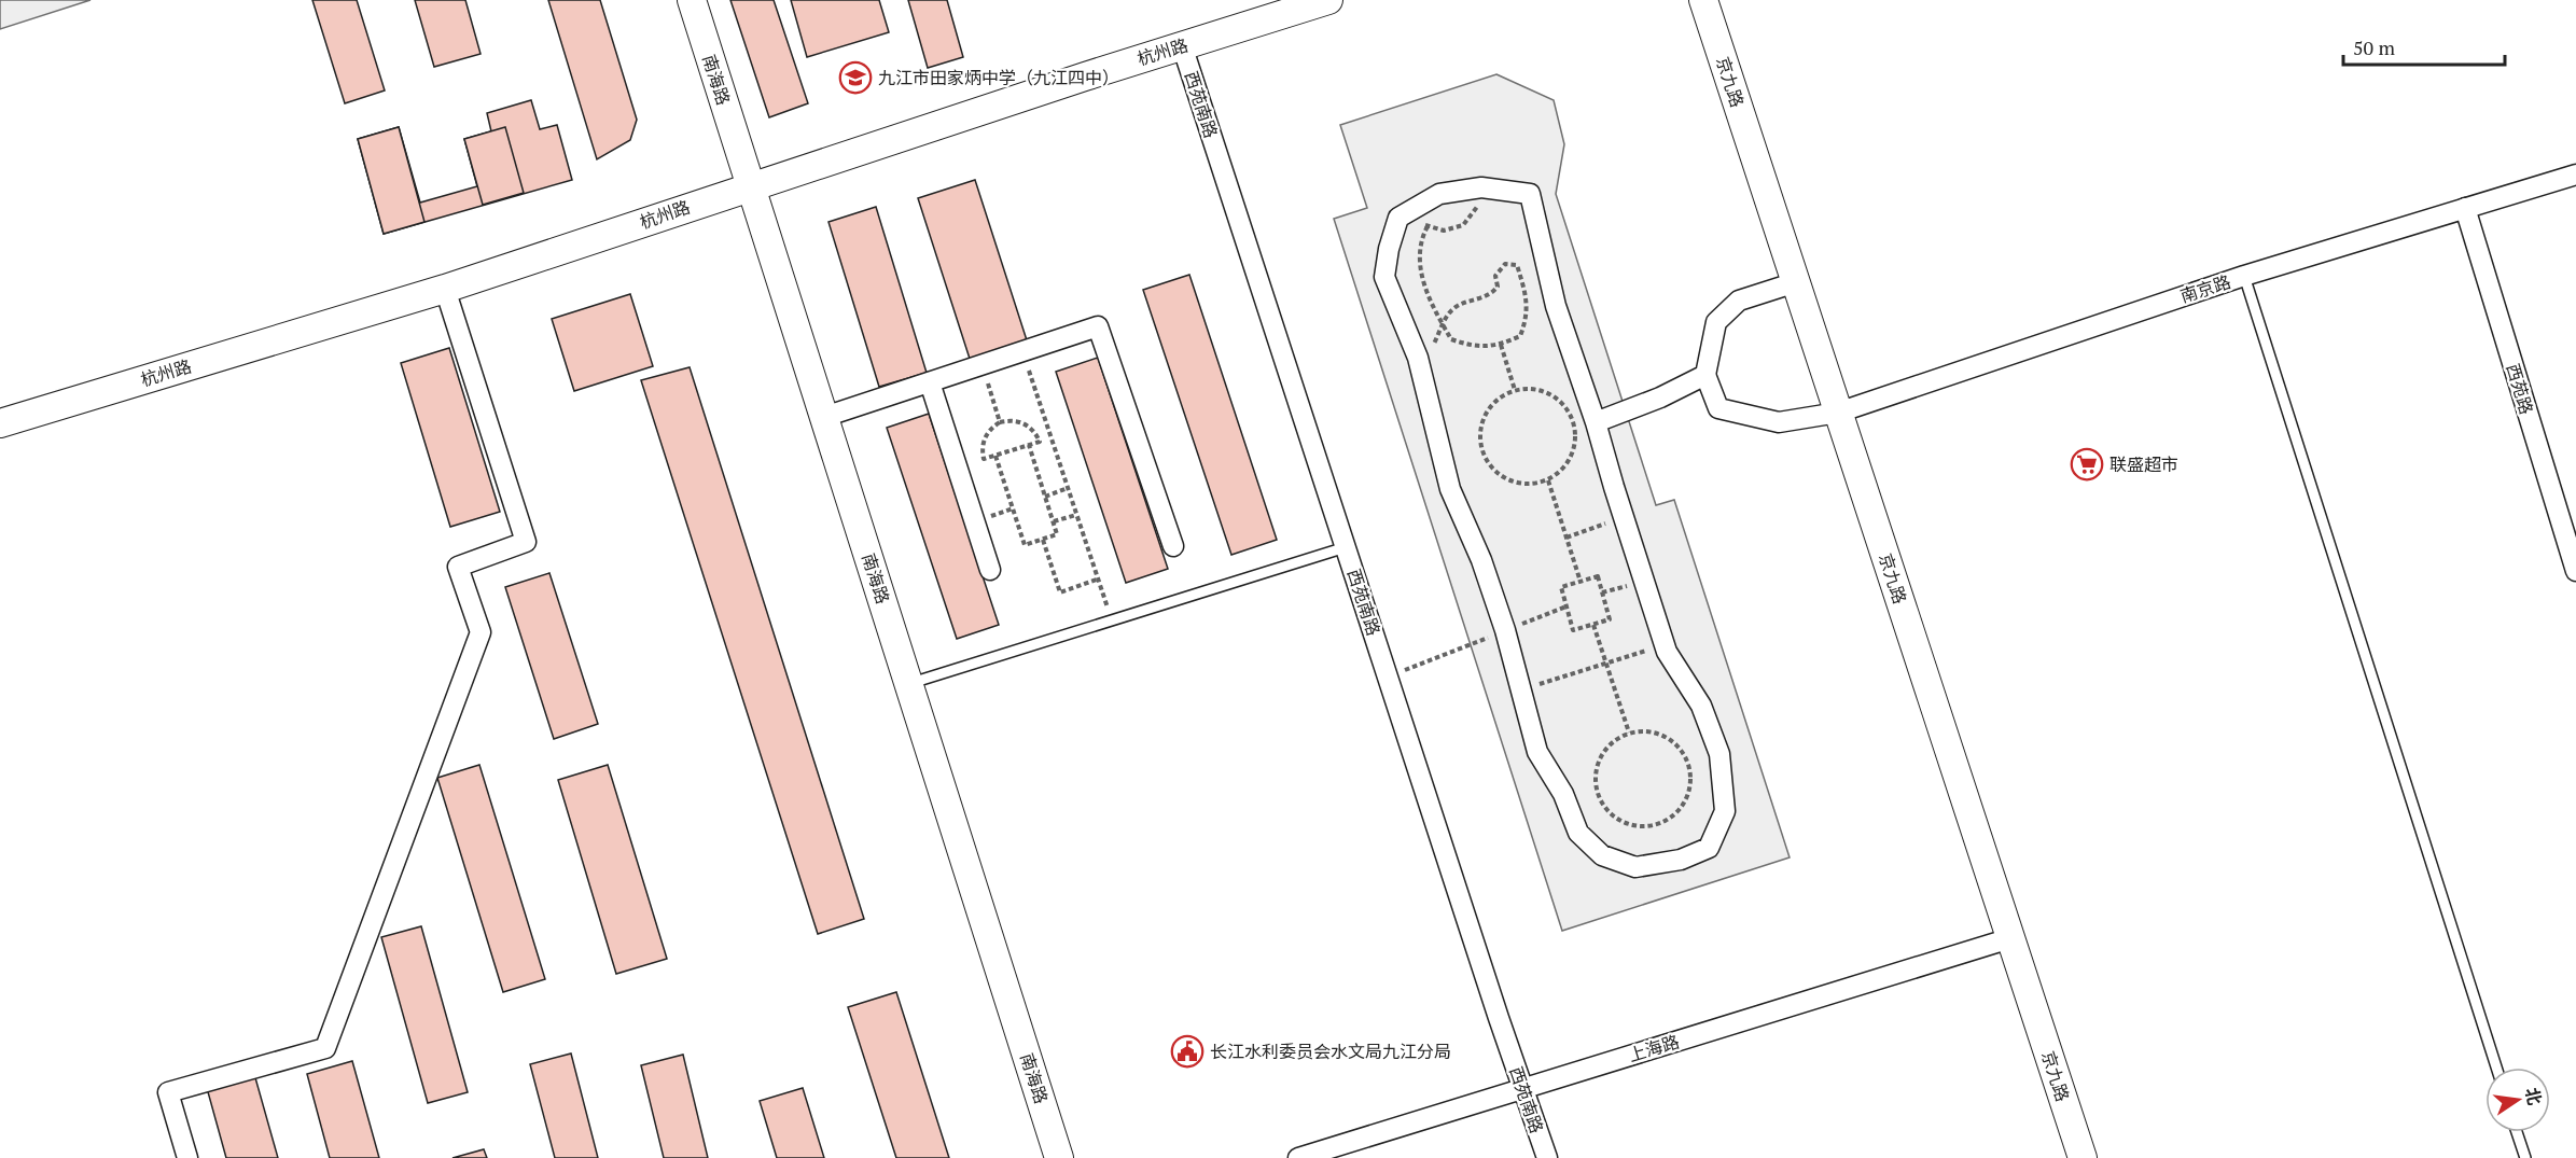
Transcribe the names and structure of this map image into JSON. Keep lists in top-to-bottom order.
{
  "streets": {
    "main road": ["杭州路", "南海路", "京九路"],
    "street": [
      "西苑南路",
      "南京路",
      "西苑路",
      "上海路"
    ]
  },
  "crossings": [
    ["杭州路", "南海路"],
    ["杭州路", "西苑南路"],
    ["京九路", "南京路"],
    ["京九路", "上海路"],
    ["西苑南路", "上海路"],
    ["南京路", "西苑路"]
  ],
  "places": {
    "school or university": ["九江市田家炳中学（九江四中）"],
    "supermarket": ["联盛超市"],
    "public building": ["长江水利委员会水文局九江分局"]
  },
  "scale_bar": "50 m",
  "north": "right"
}
